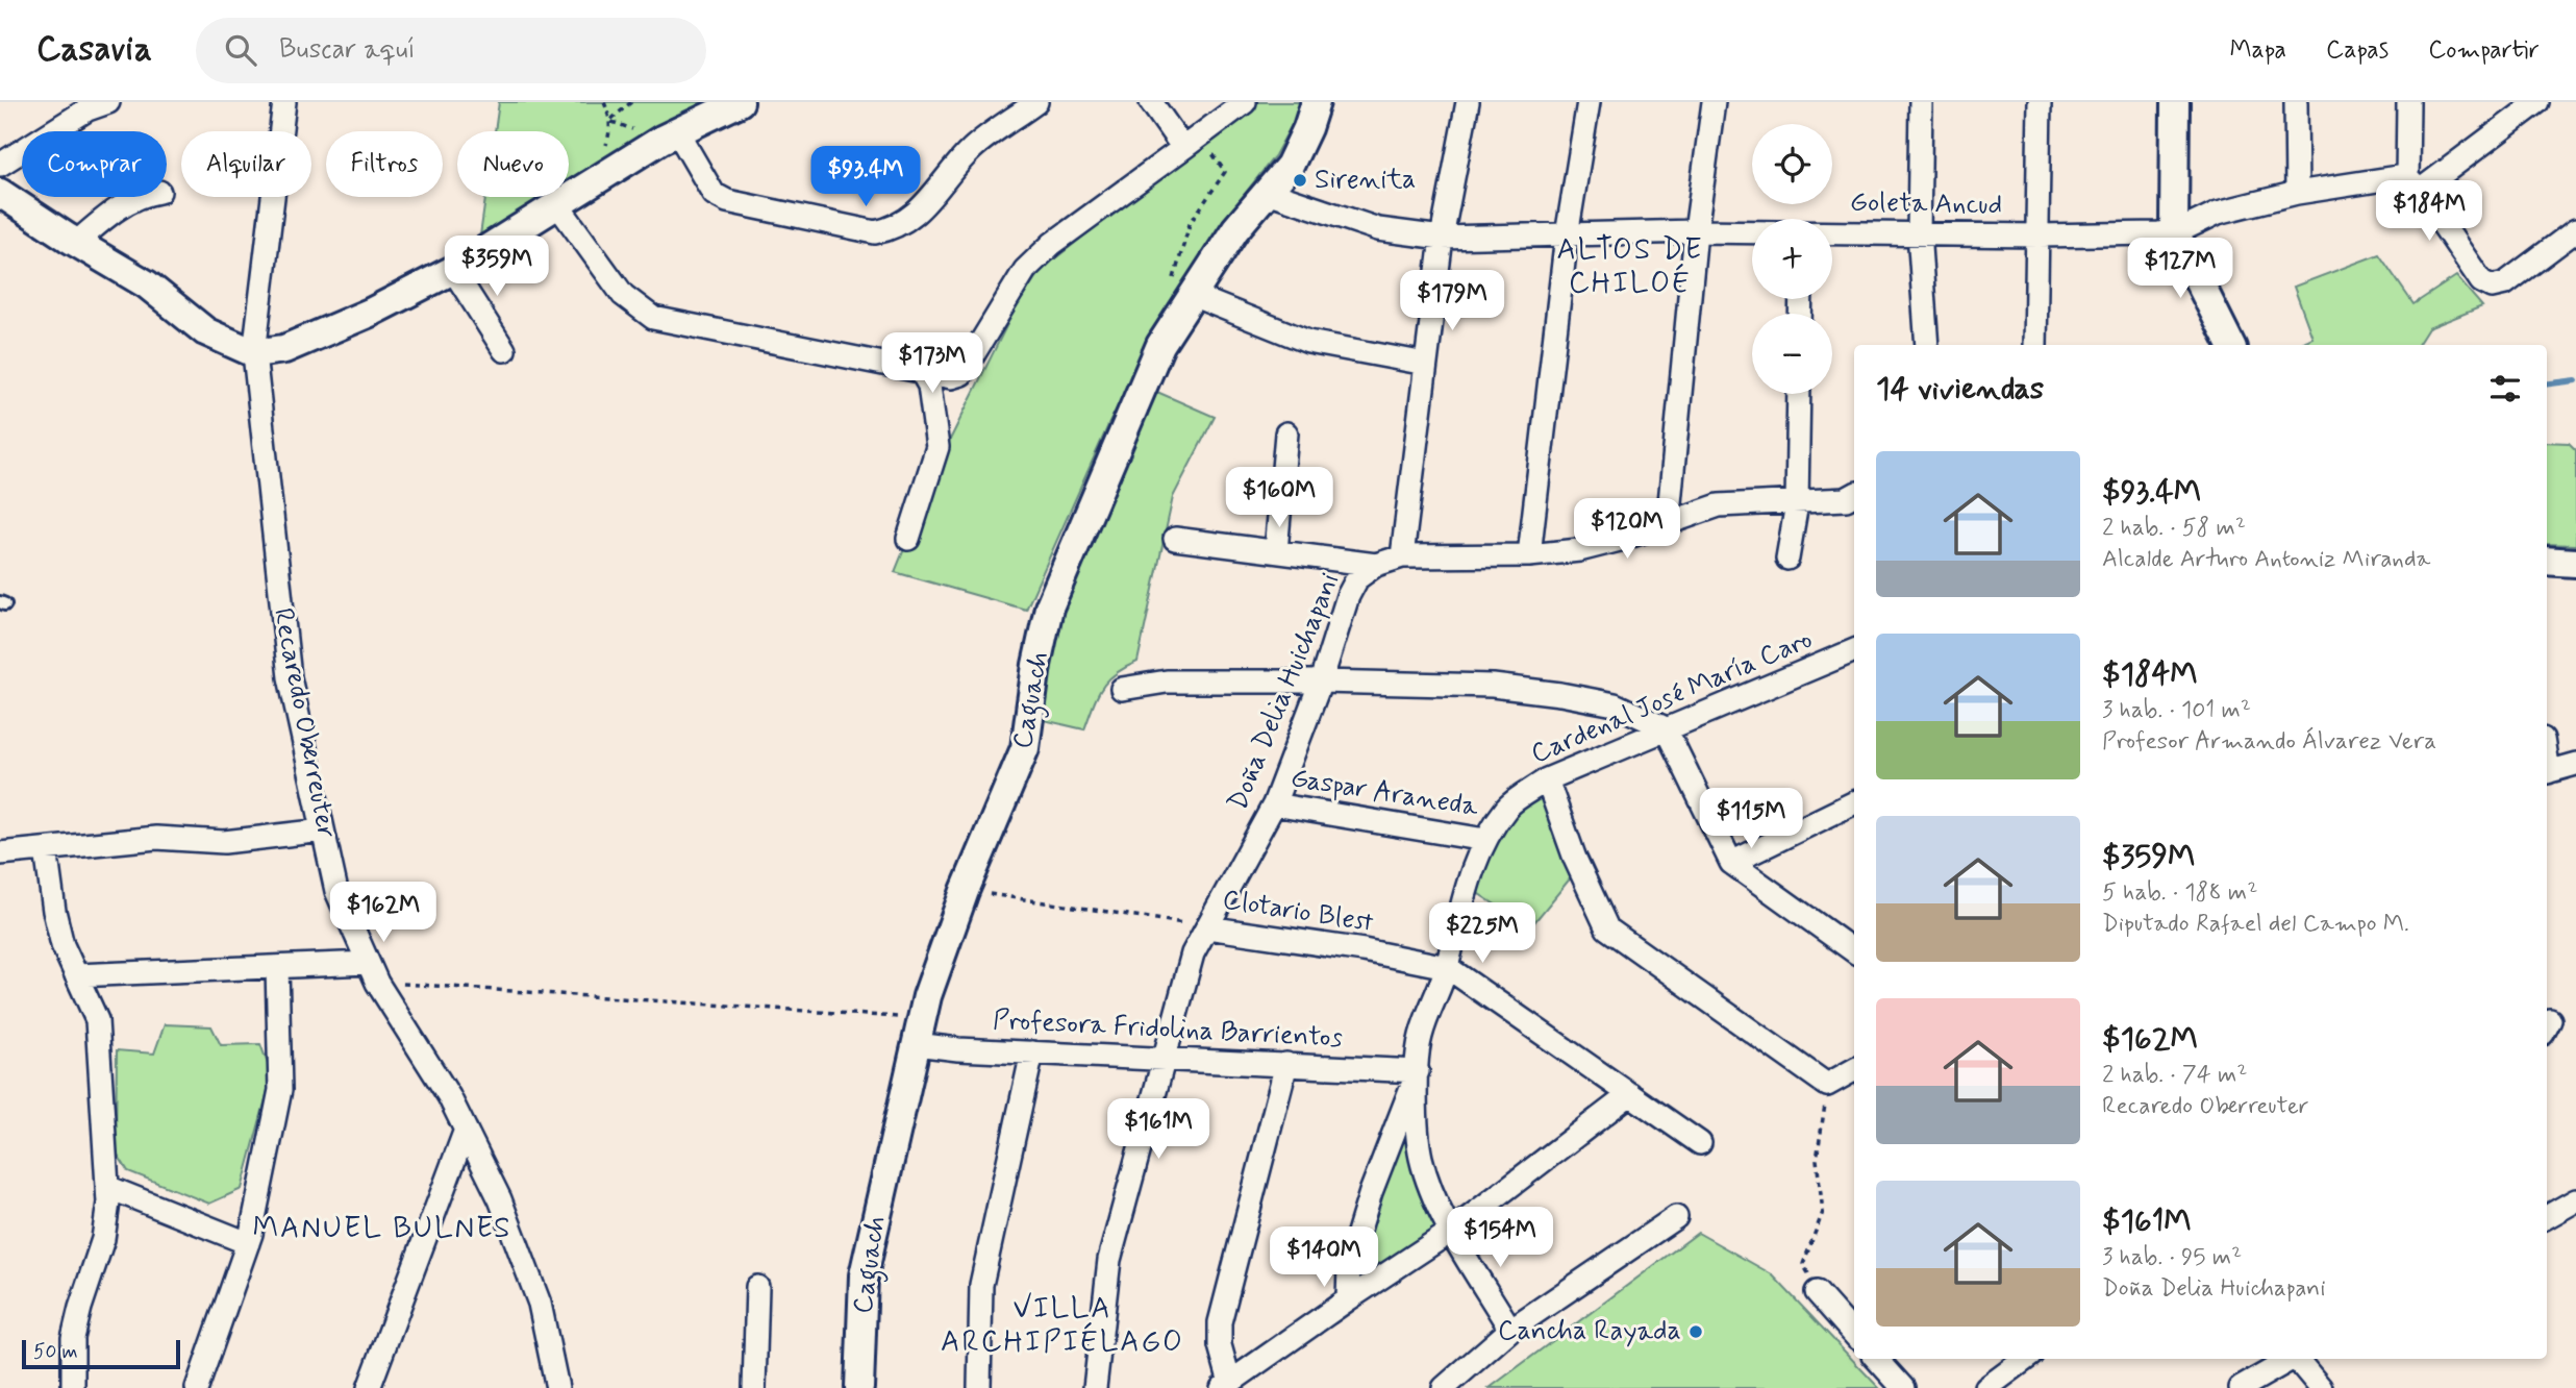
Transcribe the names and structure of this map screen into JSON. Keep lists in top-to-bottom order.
{
  "streets": {
    "street": [
      "Goleta Ancud",
      "Doña Delia Huichapani",
      "Cardenal José María Caro",
      "Caguach",
      "Recaredo Oberreuter",
      "Gaspar Araneda",
      "Clotario Blest",
      "Profesora Fridolina Barrientos"
    ]
  },
  "crossings": [
    ["Goleta Ancud", "Caguach"],
    ["Doña Delia Huichapani", "Gaspar Araneda"],
    ["Doña Delia Huichapani", "Clotario Blest"],
    ["Doña Delia Huichapani", "Profesora Fridolina Barrientos"],
    ["Cardenal José María Caro", "Gaspar Araneda"],
    ["Cardenal José María Caro", "Clotario Blest"],
    ["Cardenal José María Caro", "Profesora Fridolina Barrientos"],
    ["Caguach", "Clotario Blest"],
    ["Caguach", "Profesora Fridolina Barrientos"]
  ],
  "districts": ["ALTOS DE CHILOÉ", "MANUEL BULNES", "VILLA ARCHIPIÉLAGO"],
  "places": ["Sirenita", "Cancha Rayada"],
  "scale_bar": "50 m",
  "page": {
    "header": "Casavia",
    "search": "Buscar aquí",
    "nav": ["Mapa", "Capas", "Compartir"],
    "map_buttons": ["+", "−"],
    "chip": [
      "Comprar",
      "Alquilar",
      "Filtros",
      "Nuevo"
    ],
    "price": [
      "$93.4M",
      "$184M",
      "$359M",
      "$127M",
      "$179M",
      "$173M",
      "$160M",
      "$120M",
      "$115M",
      "$162M",
      "$225M",
      "$161M",
      "$154M",
      "$140M"
    ],
    "heading": "14 viviendas",
    "list": [
      {
        "name": "$93.4M",
        "note": "2 hab. · 58 m² · Alcalde Arturo Antoniz Miranda"
      },
      {
        "name": "$184M",
        "note": "3 hab. · 101 m² · Profesor Armando Álvarez Vera"
      },
      {
        "name": "$359M",
        "note": "5 hab. · 188 m² · Diputado Rafael del Campo M."
      },
      {
        "name": "$162M",
        "note": "2 hab. · 74 m² · Recaredo Oberreuter"
      },
      {
        "name": "$161M",
        "note": "3 hab. · 95 m² · Doña Delia Huichapani"
      }
    ],
    "scale": "50 m"
  }
}
